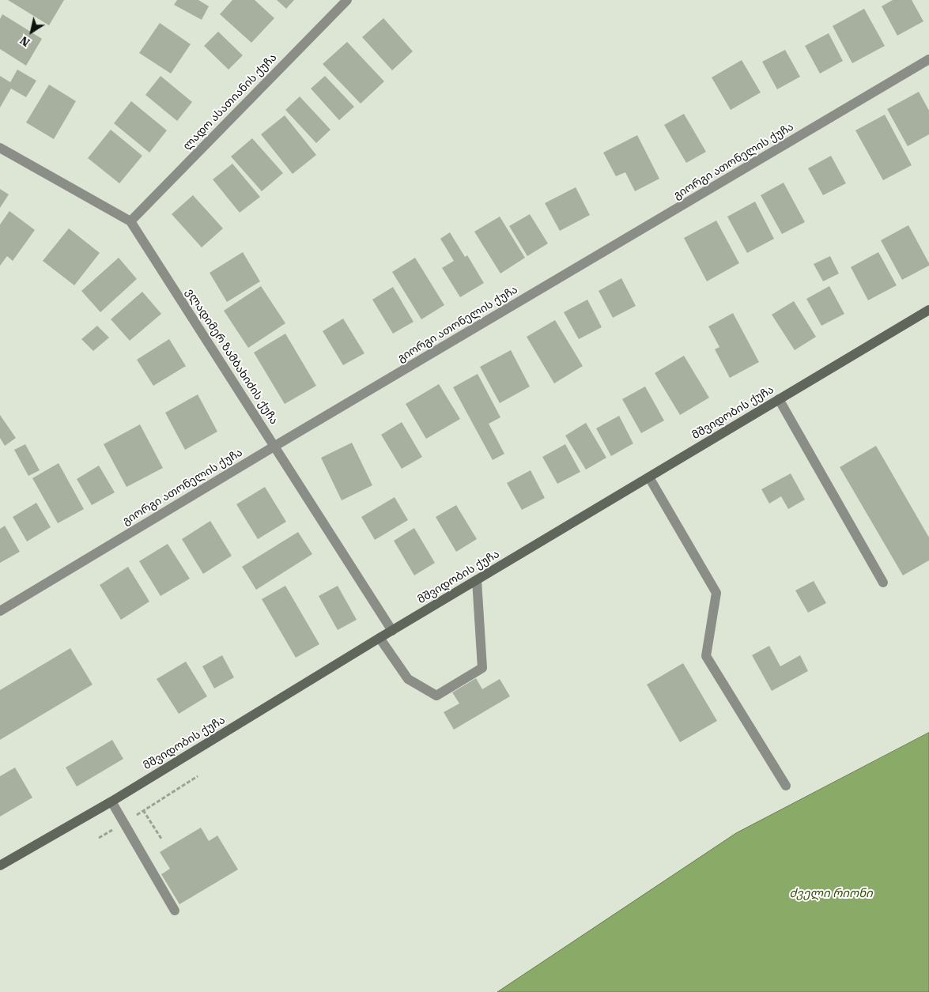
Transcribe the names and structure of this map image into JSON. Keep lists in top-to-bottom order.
{
  "streets": {
    "street": [
      "ლადო ასათიანის ქუჩა",
      "გიორგი ათონელის ქუჩა",
      "ვლადიმერ ზამბახიძის ქუჩა",
      "მშვიდობის ქუჩა"
    ]
  },
  "crossings": [
    ["ლადო ასათიანის ქუჩა", "ვლადიმერ ზამბახიძის ქუჩა"],
    ["გიორგი ათონელის ქუჩა", "ვლადიმერ ზამბახიძის ქუჩა"],
    ["ვლადიმერ ზამბახიძის ქუჩა", "მშვიდობის ქუჩა"]
  ],
  "water": ["ძველი რიონი"],
  "north": "bottom left"
}
